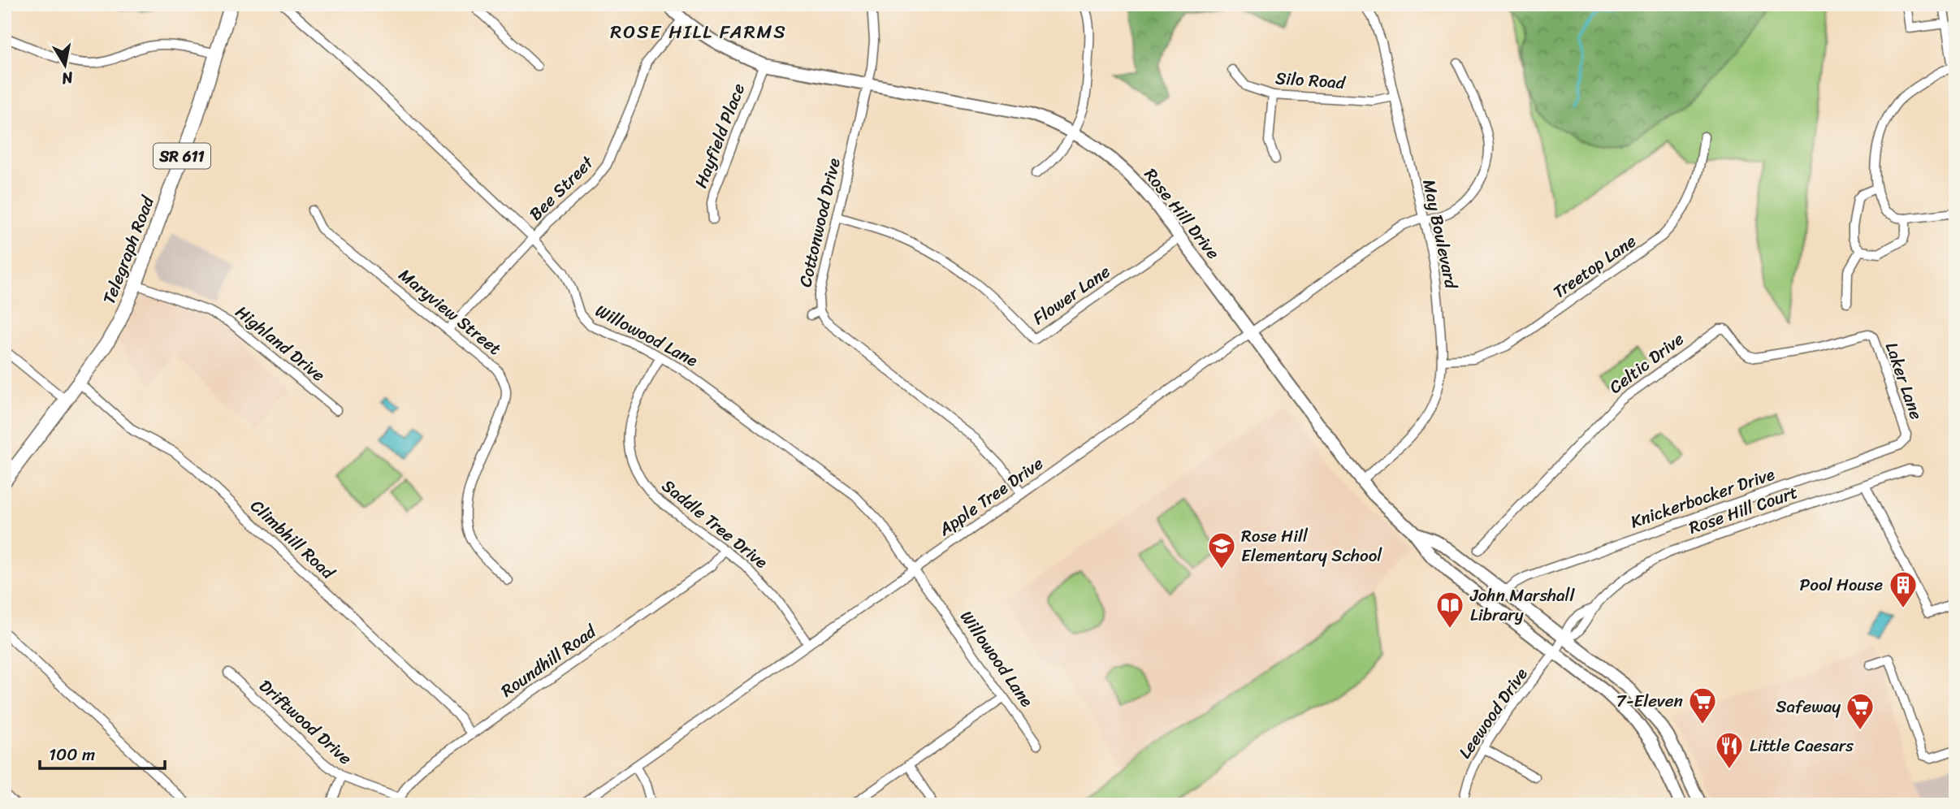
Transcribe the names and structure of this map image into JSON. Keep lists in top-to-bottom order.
{
  "streets": {
    "main road": ["SR 611", "Telegraph Road"],
    "street": [
      "Silo Road",
      "Hayfield Place",
      "Bee Street",
      "Rose Hill Drive",
      "Cottonwood Drive",
      "May Boulevard",
      "Treetop Lane",
      "Flower Lane",
      "Maryview Street",
      "Willowood Lane",
      "Highland Drive",
      "Celtic Drive",
      "Laker Lane",
      "Apple Tree Drive",
      "Knickerbocker Drive",
      "Rose Hill Court",
      "Saddle Tree Drive",
      "Climbhill Road",
      "Roundhill Road",
      "Leewood Drive",
      "Driftwood Drive"
    ]
  },
  "crossings": [
    ["Silo Road", "May Boulevard"],
    ["Hayfield Place", "Rose Hill Drive"],
    ["Bee Street", "Rose Hill Drive"],
    ["Bee Street", "Maryview Street"],
    ["Bee Street", "Willowood Lane"],
    ["Rose Hill Drive", "Cottonwood Drive"],
    ["Rose Hill Drive", "May Boulevard"],
    ["Rose Hill Drive", "Flower Lane"],
    ["Rose Hill Drive", "Apple Tree Drive"],
    ["Rose Hill Drive", "Knickerbocker Drive"],
    ["Rose Hill Drive", "Rose Hill Court"],
    ["Rose Hill Drive", "Leewood Drive"],
    ["Cottonwood Drive", "Flower Lane"],
    ["Cottonwood Drive", "Apple Tree Drive"],
    ["May Boulevard", "Treetop Lane"],
    ["May Boulevard", "Apple Tree Drive"],
    ["Telegraph Road", "Highland Drive"],
    ["Telegraph Road", "Climbhill Road"],
    ["Willowood Lane", "Apple Tree Drive"],
    ["Willowood Lane", "Saddle Tree Drive"],
    ["Celtic Drive", "Laker Lane"],
    ["Laker Lane", "Knickerbocker Drive"],
    ["Apple Tree Drive", "Saddle Tree Drive"],
    ["Rose Hill Court", "Leewood Drive"],
    ["Saddle Tree Drive", "Roundhill Road"],
    ["Climbhill Road", "Roundhill Road"],
    ["Roundhill Road", "Driftwood Drive"]
  ],
  "districts": ["ROSE HILL FARMS"],
  "places": {
    "school or university": ["Rose Hill Elementary School"],
    "building": ["Pool House"],
    "library": ["John Marshall Library"],
    "supermarket": ["7-Eleven", "Safeway"],
    "restaurant": ["Little Caesars"]
  },
  "scale_bar": "100 m",
  "north": "bottom"
}
